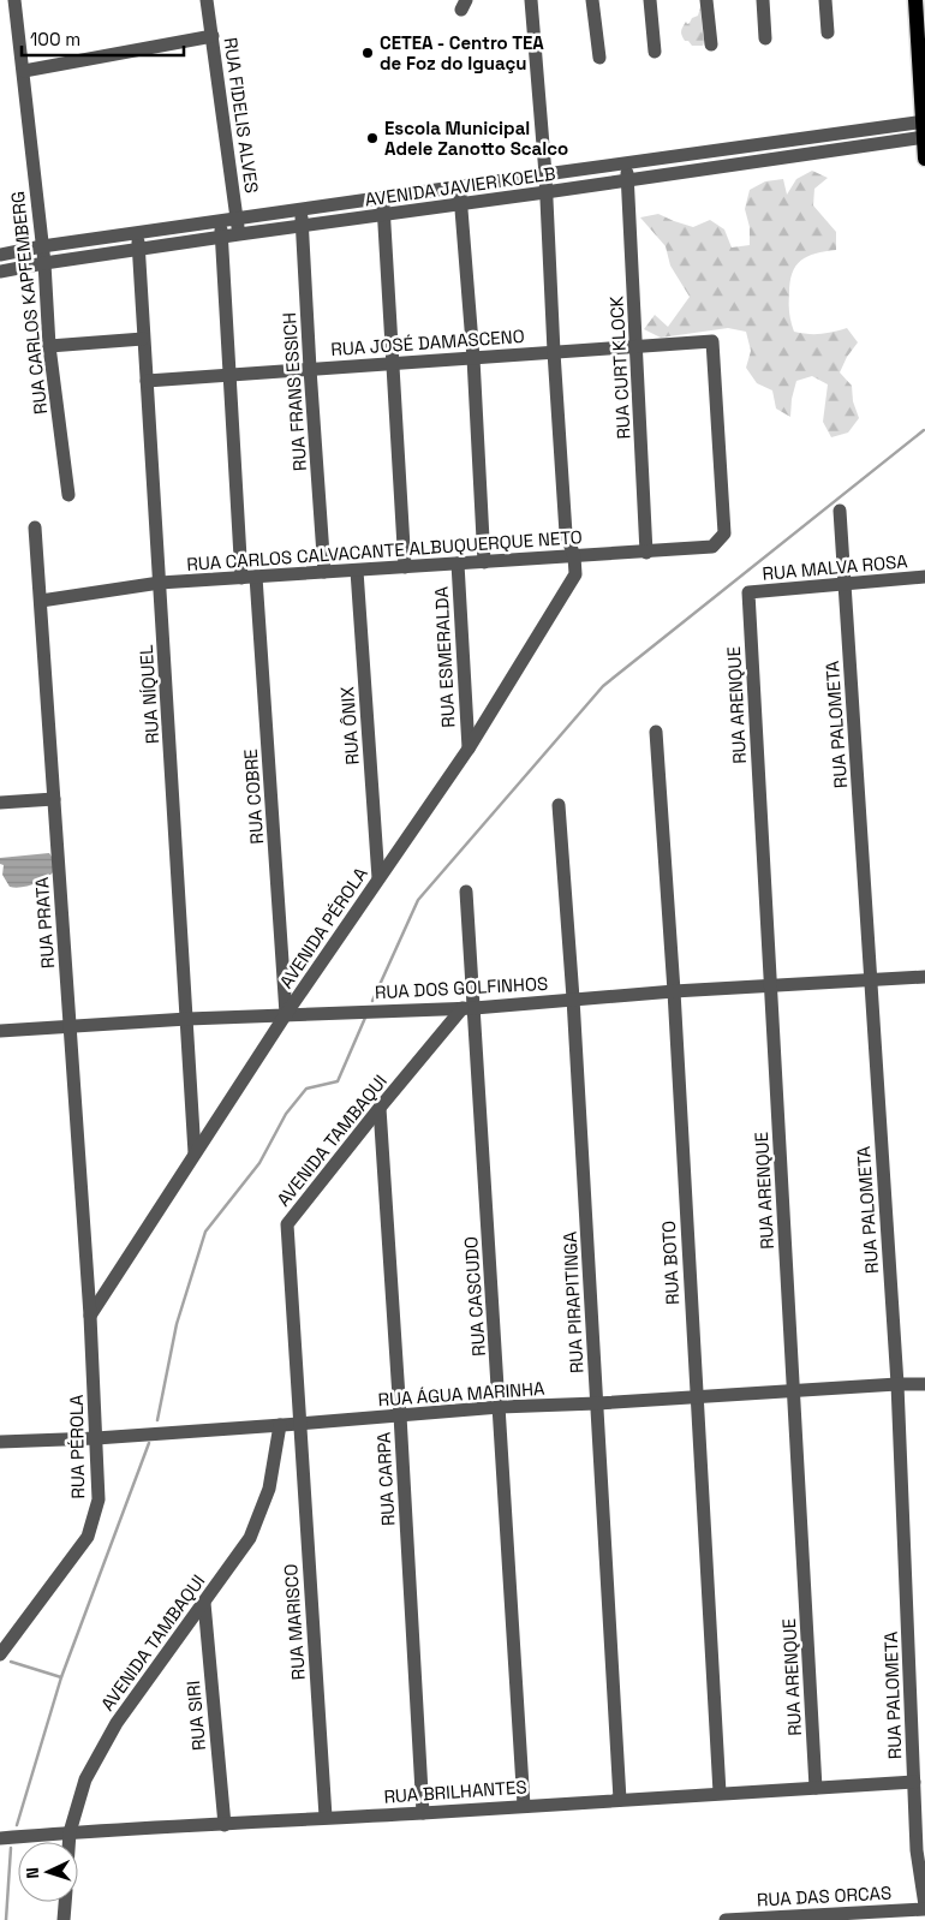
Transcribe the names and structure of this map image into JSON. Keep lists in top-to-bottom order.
{
  "streets": {
    "street": [
      "RUA FIDELIS ALVES",
      "AVENIDA JAVIER KOELB",
      "RUA CARLOS KAPFEMBERG",
      "RUA JOSÉ DAMASCENO",
      "RUA CURT KLOCK",
      "RUA FRANS ESSICH",
      "RUA CARLOS CALVACANTE ALBUQUERQUE NETO",
      "RUA MALVA ROSA",
      "RUA ESMERALDA",
      "RUA NÍQUEL",
      "RUA ARENQUE",
      "RUA PALOMETA",
      "RUA ÔNIX",
      "RUA COBRE",
      "RUA PRATA",
      "AVENIDA PÉROLA",
      "RUA DOS GOLFINHOS",
      "AVENIDA TAMBAQUI",
      "RUA BOTO",
      "RUA CASCUDO",
      "RUA PIRAPITINGA",
      "RUA ÁGUA MARINHA",
      "RUA PÉROLA",
      "RUA CARPA",
      "RUA MARISCO",
      "RUA SIRI",
      "RUA BRILHANTES",
      "RUA DAS ORCAS"
    ]
  },
  "crossings": [
    ["RUA FIDELIS ALVES", "AVENIDA JAVIER KOELB"],
    ["AVENIDA JAVIER KOELB", "RUA CARLOS KAPFEMBERG"],
    ["AVENIDA JAVIER KOELB", "RUA CURT KLOCK"],
    ["AVENIDA JAVIER KOELB", "RUA FRANS ESSICH"],
    ["AVENIDA JAVIER KOELB", "RUA NÍQUEL"],
    ["AVENIDA JAVIER KOELB", "RUA COBRE"],
    ["RUA JOSÉ DAMASCENO", "RUA CURT KLOCK"],
    ["RUA JOSÉ DAMASCENO", "RUA FRANS ESSICH"],
    ["RUA JOSÉ DAMASCENO", "RUA CARLOS CALVACANTE ALBUQUERQUE NETO"],
    ["RUA JOSÉ DAMASCENO", "RUA NÍQUEL"],
    ["RUA JOSÉ DAMASCENO", "RUA COBRE"],
    ["RUA CURT KLOCK", "RUA CARLOS CALVACANTE ALBUQUERQUE NETO"],
    ["RUA FRANS ESSICH", "RUA CARLOS CALVACANTE ALBUQUERQUE NETO"],
    ["RUA CARLOS CALVACANTE ALBUQUERQUE NETO", "RUA ESMERALDA"],
    ["RUA CARLOS CALVACANTE ALBUQUERQUE NETO", "RUA NÍQUEL"],
    ["RUA CARLOS CALVACANTE ALBUQUERQUE NETO", "RUA ÔNIX"],
    ["RUA CARLOS CALVACANTE ALBUQUERQUE NETO", "RUA COBRE"],
    ["RUA CARLOS CALVACANTE ALBUQUERQUE NETO", "RUA PRATA"],
    ["RUA CARLOS CALVACANTE ALBUQUERQUE NETO", "AVENIDA PÉROLA"],
    ["RUA MALVA ROSA", "RUA ARENQUE"],
    ["RUA MALVA ROSA", "RUA PALOMETA"],
    ["RUA ESMERALDA", "AVENIDA PÉROLA"],
    ["RUA NÍQUEL", "AVENIDA PÉROLA"],
    ["RUA NÍQUEL", "RUA DOS GOLFINHOS"],
    ["RUA ARENQUE", "RUA DOS GOLFINHOS"],
    ["RUA ARENQUE", "RUA ÁGUA MARINHA"],
    ["RUA ARENQUE", "RUA BRILHANTES"],
    ["RUA PALOMETA", "RUA DOS GOLFINHOS"],
    ["RUA PALOMETA", "RUA ÁGUA MARINHA"],
    ["RUA PALOMETA", "RUA BRILHANTES"],
    ["RUA PALOMETA", "RUA DAS ORCAS"],
    ["RUA ÔNIX", "AVENIDA PÉROLA"],
    ["RUA COBRE", "AVENIDA PÉROLA"],
    ["RUA COBRE", "RUA DOS GOLFINHOS"],
    ["RUA PRATA", "AVENIDA PÉROLA"],
    ["RUA PRATA", "RUA DOS GOLFINHOS"],
    ["RUA PRATA", "RUA PÉROLA"],
    ["AVENIDA PÉROLA", "RUA DOS GOLFINHOS"],
    ["AVENIDA PÉROLA", "RUA PÉROLA"],
    ["RUA DOS GOLFINHOS", "AVENIDA TAMBAQUI"],
    ["RUA DOS GOLFINHOS", "RUA BOTO"],
    ["RUA DOS GOLFINHOS", "RUA CASCUDO"],
    ["RUA DOS GOLFINHOS", "RUA PIRAPITINGA"],
    ["AVENIDA TAMBAQUI", "RUA CASCUDO"],
    ["AVENIDA TAMBAQUI", "RUA ÁGUA MARINHA"],
    ["AVENIDA TAMBAQUI", "RUA CARPA"],
    ["AVENIDA TAMBAQUI", "RUA MARISCO"],
    ["AVENIDA TAMBAQUI", "RUA SIRI"],
    ["AVENIDA TAMBAQUI", "RUA BRILHANTES"],
    ["RUA BOTO", "RUA ÁGUA MARINHA"],
    ["RUA BOTO", "RUA BRILHANTES"],
    ["RUA CASCUDO", "RUA ÁGUA MARINHA"],
    ["RUA CASCUDO", "RUA BRILHANTES"],
    ["RUA PIRAPITINGA", "RUA ÁGUA MARINHA"],
    ["RUA PIRAPITINGA", "RUA BRILHANTES"],
    ["RUA ÁGUA MARINHA", "RUA PÉROLA"],
    ["RUA ÁGUA MARINHA", "RUA CARPA"],
    ["RUA ÁGUA MARINHA", "RUA MARISCO"],
    ["RUA CARPA", "RUA BRILHANTES"],
    ["RUA MARISCO", "RUA BRILHANTES"],
    ["RUA SIRI", "RUA BRILHANTES"]
  ],
  "places": ["CETEA - Centro TEA de Foz do Iguaçu", "Escola Municipal Adele Zanotto Scalco"],
  "scale_bar": "100 m",
  "north": "left"
}
